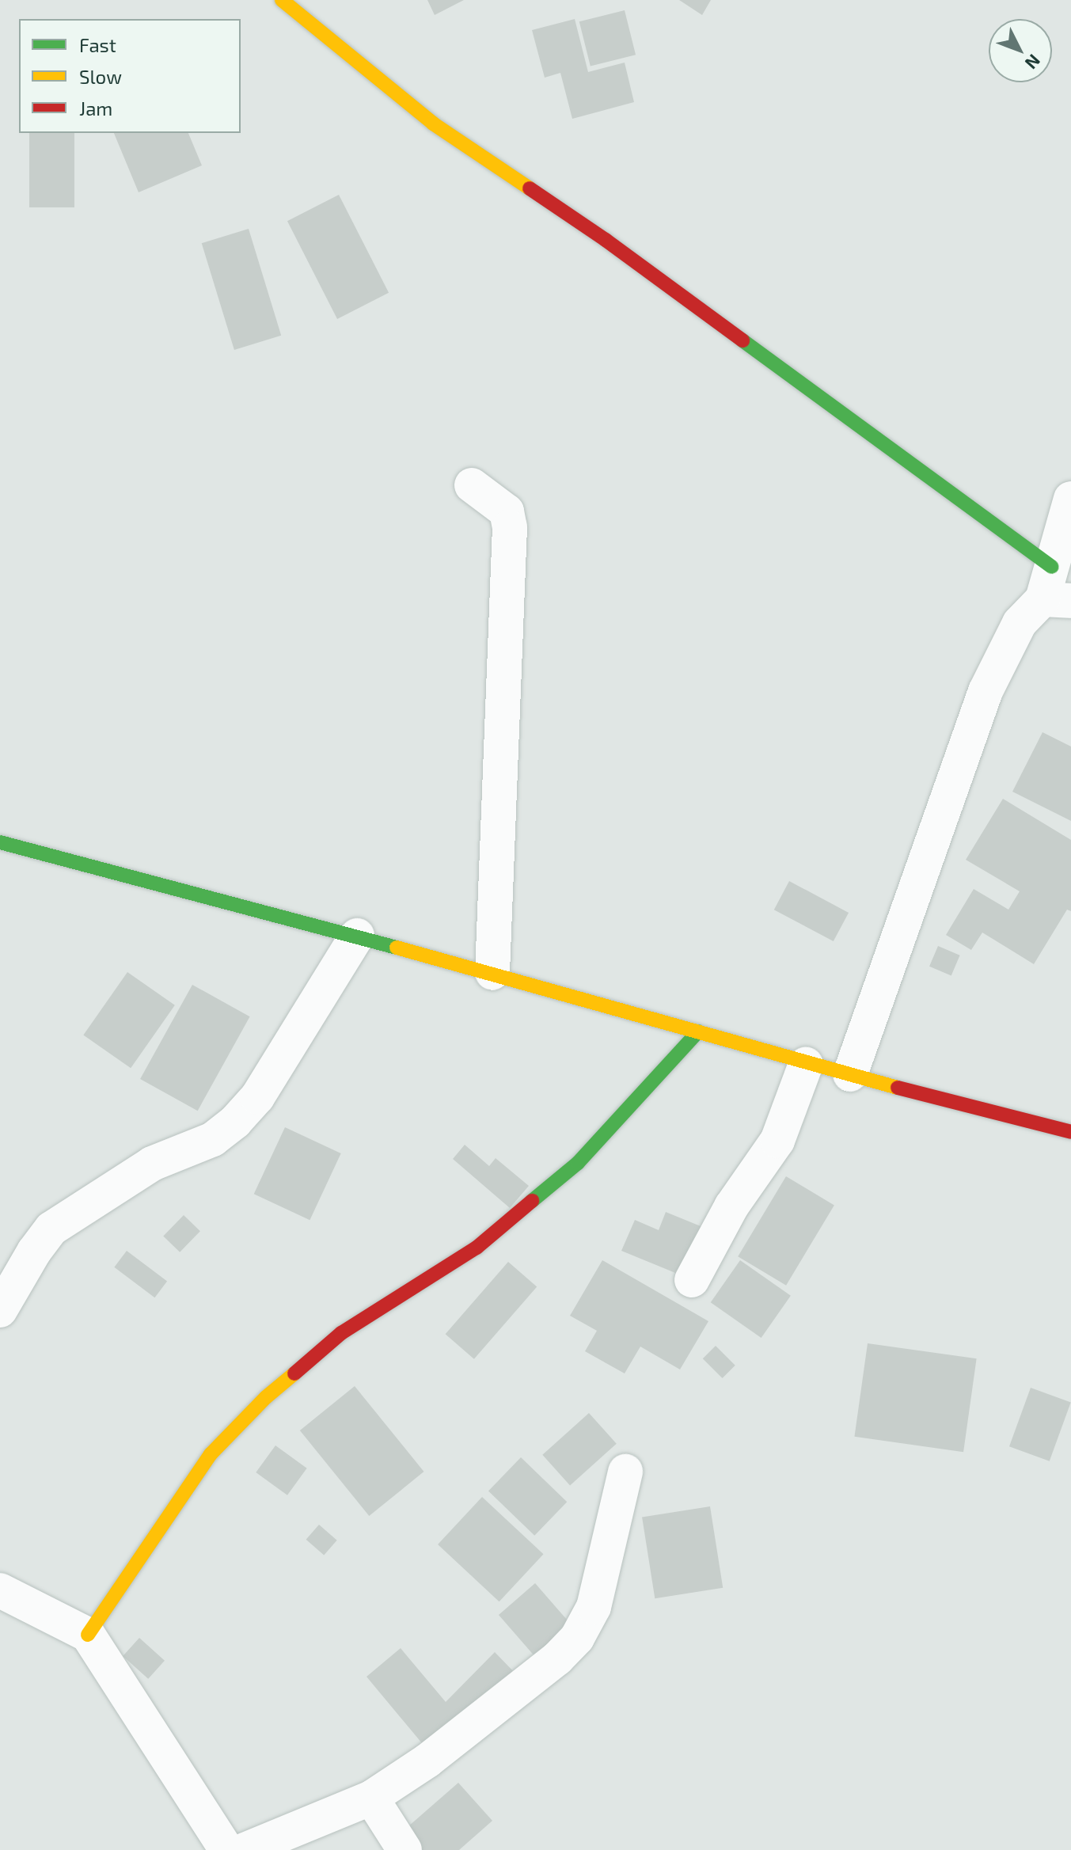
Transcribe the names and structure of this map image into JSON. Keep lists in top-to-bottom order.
{
  "legend": ["Fast", "Slow", "Jam"],
  "north": "bottom right"
}
